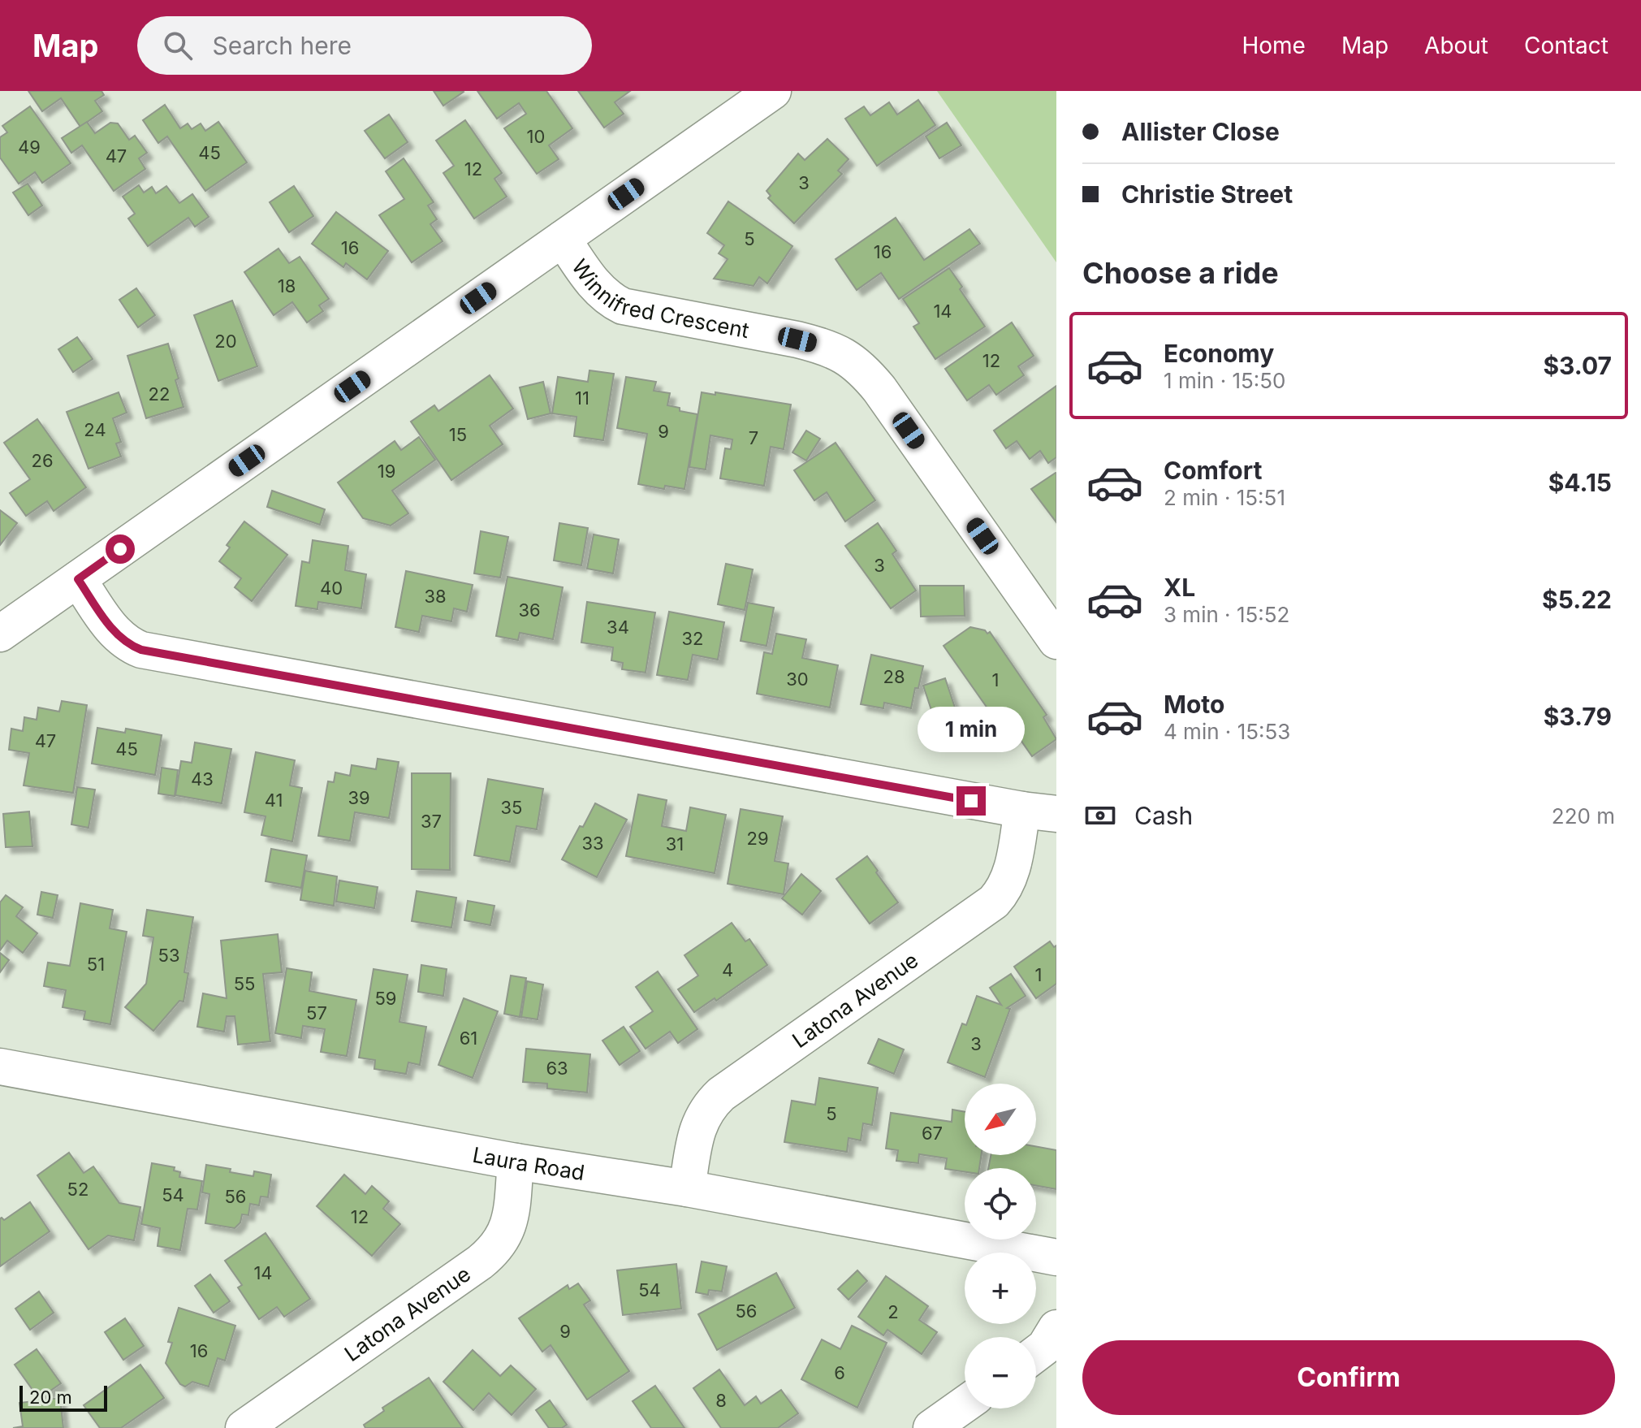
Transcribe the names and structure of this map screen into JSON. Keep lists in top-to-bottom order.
{
  "streets": {
    "street": ["Winnifred Crescent", "Latona Avenue", "Laura Road"]
  },
  "crossings": [
    ["Latona Avenue", "Laura Road"]
  ],
  "house_numbers": [
    "10",
    "49",
    "45",
    "47",
    "12",
    "3",
    "5",
    "16",
    "16",
    "18",
    "14",
    "20",
    "12",
    "22",
    "11",
    "24",
    "9",
    "15",
    "7",
    "26",
    "19",
    "3",
    "40",
    "38",
    "36",
    "34",
    "32",
    "28",
    "30",
    "1",
    "47",
    "45",
    "43",
    "39",
    "41",
    "35",
    "37",
    "29",
    "33",
    "31",
    "53",
    "51",
    "4",
    "1",
    "55",
    "59",
    "57",
    "61",
    "3",
    "63",
    "5",
    "67",
    "52",
    "54",
    "56",
    "12",
    "14",
    "54",
    "56",
    "2",
    "9",
    "16",
    "6",
    "8"
  ],
  "scale_bar": "20 m",
  "north": "bottom left",
  "page": {
    "header": "Map",
    "search": "Search here",
    "nav": [
      "Home",
      "Map",
      "About",
      "Contact"
    ],
    "banner": ["Allister Close", "Christie Street"],
    "heading": "Choose a ride",
    "list": [
      {
        "name": "Economy",
        "note": "1 min · 15:50",
        "value": "$3.07"
      },
      {
        "name": "Comfort",
        "note": "2 min · 15:51",
        "value": "$4.15"
      },
      {
        "name": "XL",
        "note": "3 min · 15:52",
        "value": "$5.22"
      },
      {
        "name": "Moto",
        "note": "4 min · 15:53",
        "value": "$3.79"
      }
    ],
    "bubble": "1 min",
    "pay": ["Cash", "220 m"],
    "map_buttons": ["+", "−"],
    "buttons": "Confirm",
    "scale": "20 m"
  }
}
